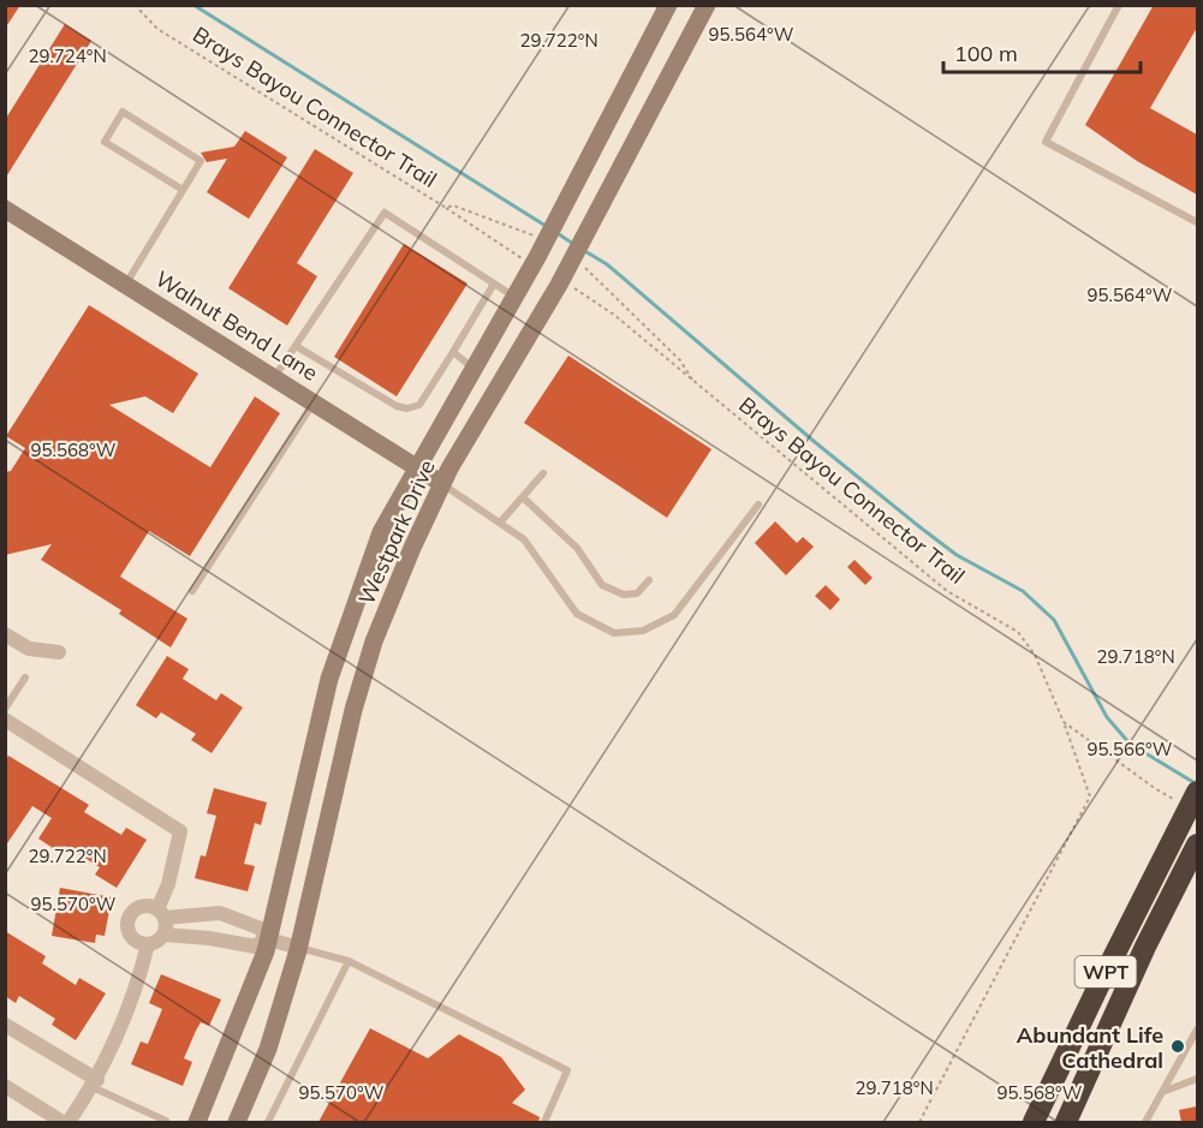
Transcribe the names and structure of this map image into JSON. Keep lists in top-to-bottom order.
{
  "streets": {
    "highway": ["WPT"],
    "main road": ["Walnut Bend Lane", "Westpark Drive"],
    "path": ["Brays Bayou Connector Trail"]
  },
  "crossings": [
    ["Brays Bayou Connector Trail", "Westpark Drive"],
    ["Walnut Bend Lane", "Westpark Drive"]
  ],
  "places": ["Abundant Life Cathedral"],
  "scale_bar": "100 m",
  "coordinates": [
    "95.564°W",
    "29.722°N",
    "29.724°N",
    "95.568°W",
    "29.718°N",
    "95.566°W",
    "95.570°W"
  ]
}
